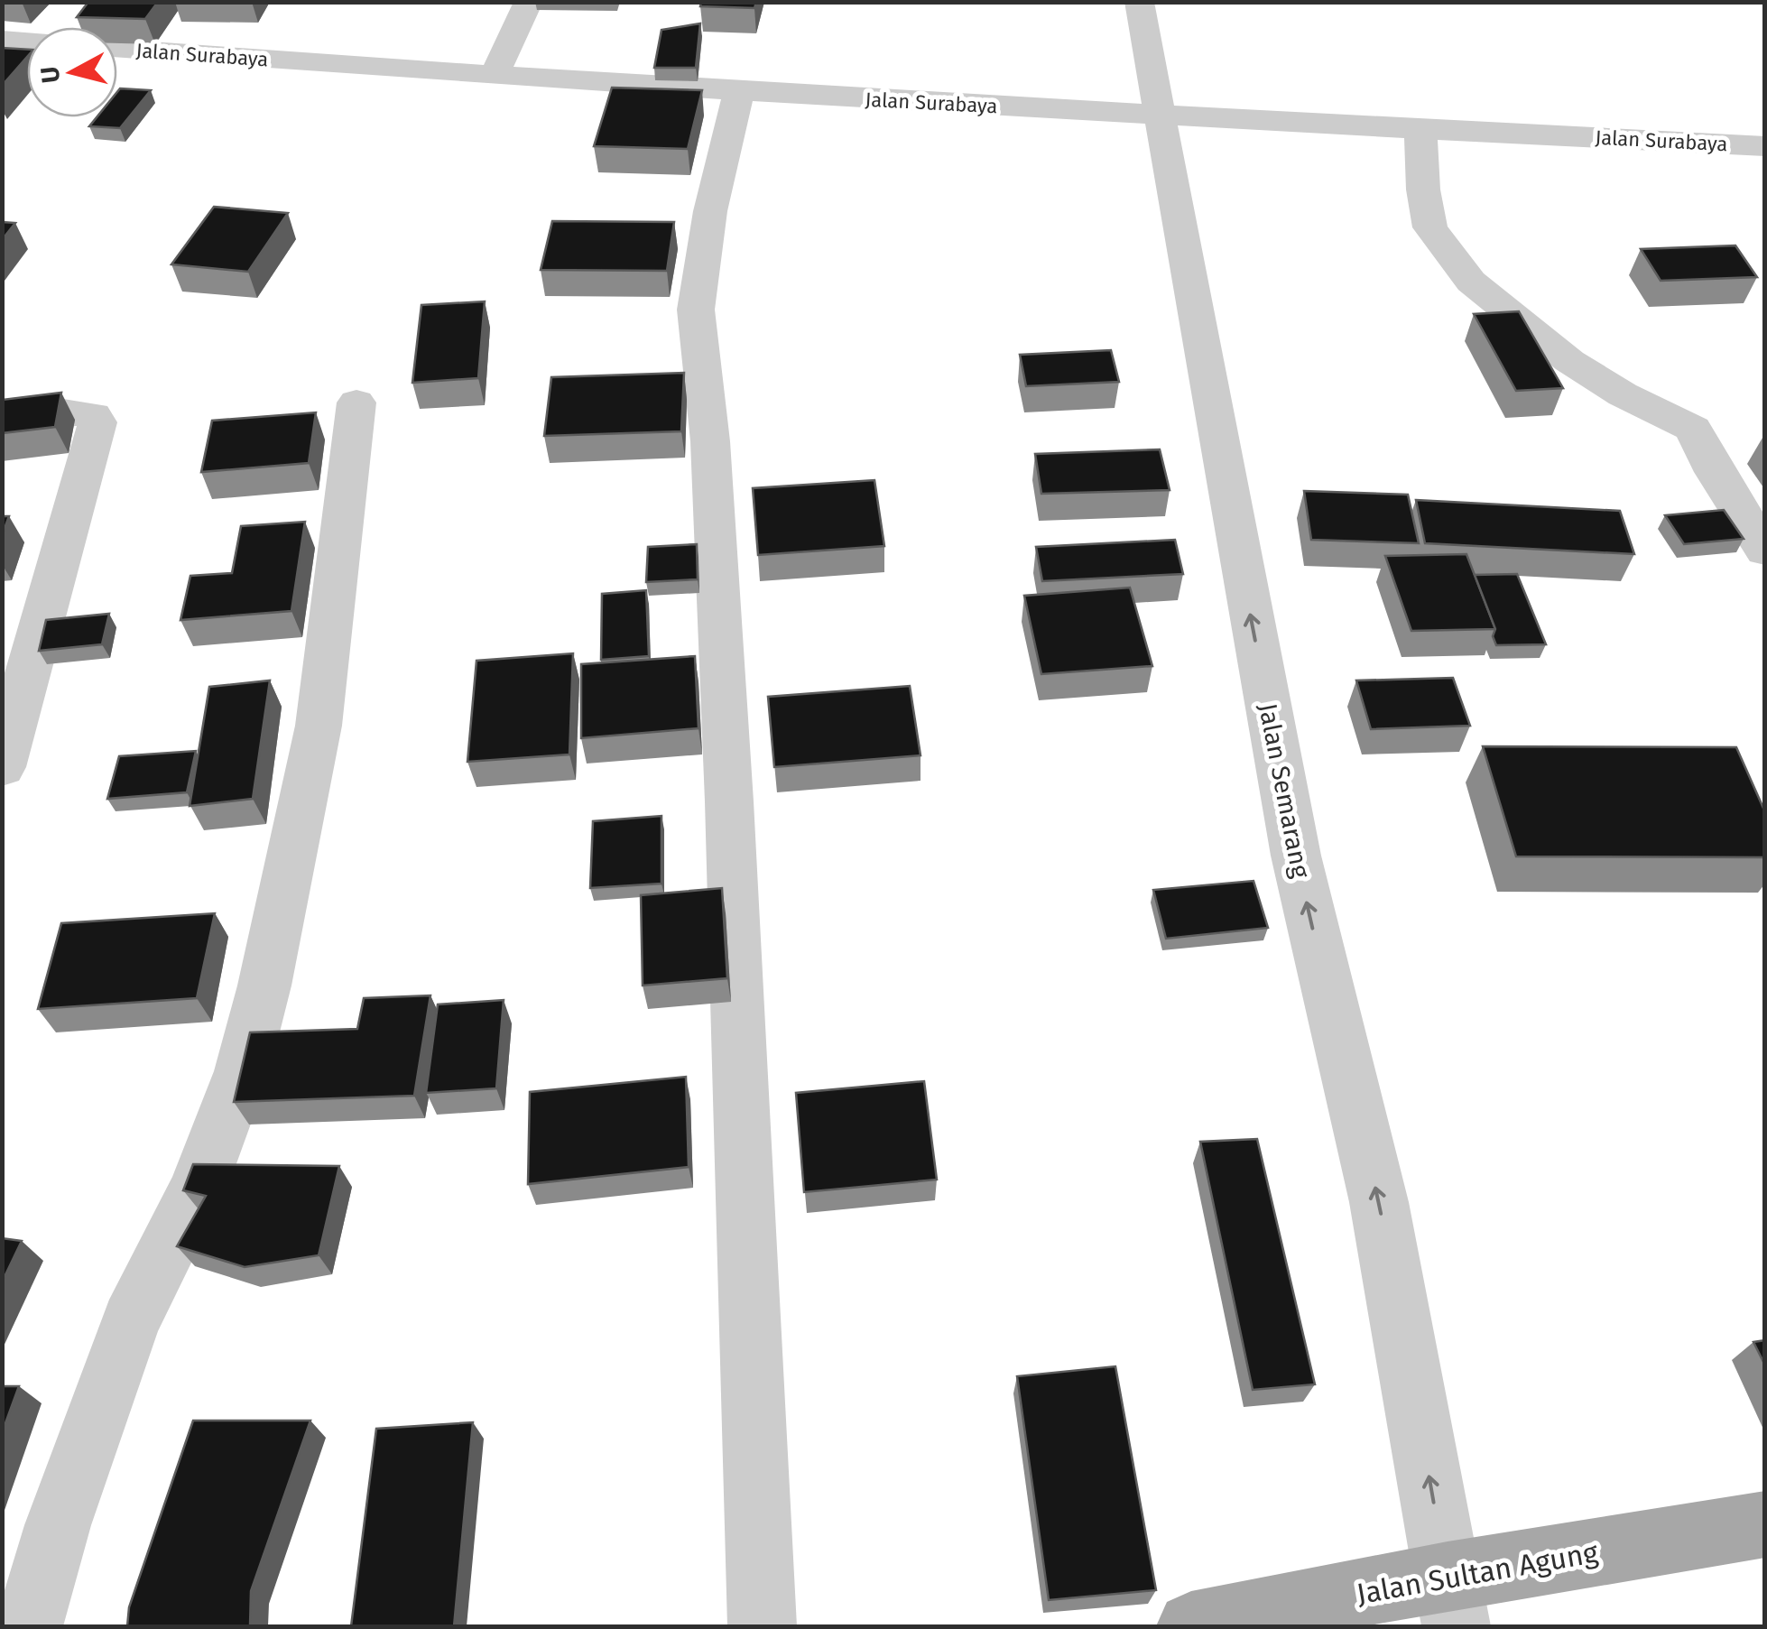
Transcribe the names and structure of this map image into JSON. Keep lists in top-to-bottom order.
{
  "streets": {
    "main road": ["Jalan Sultan Agung"],
    "street": ["Jalan Surabaya", "Jalan Semarang"]
  },
  "crossings": [
    ["Jalan Surabaya", "Jalan Semarang"],
    ["Jalan Semarang", "Jalan Sultan Agung"]
  ],
  "one_way": ["Jalan Semarang"],
  "north": "left"
}
